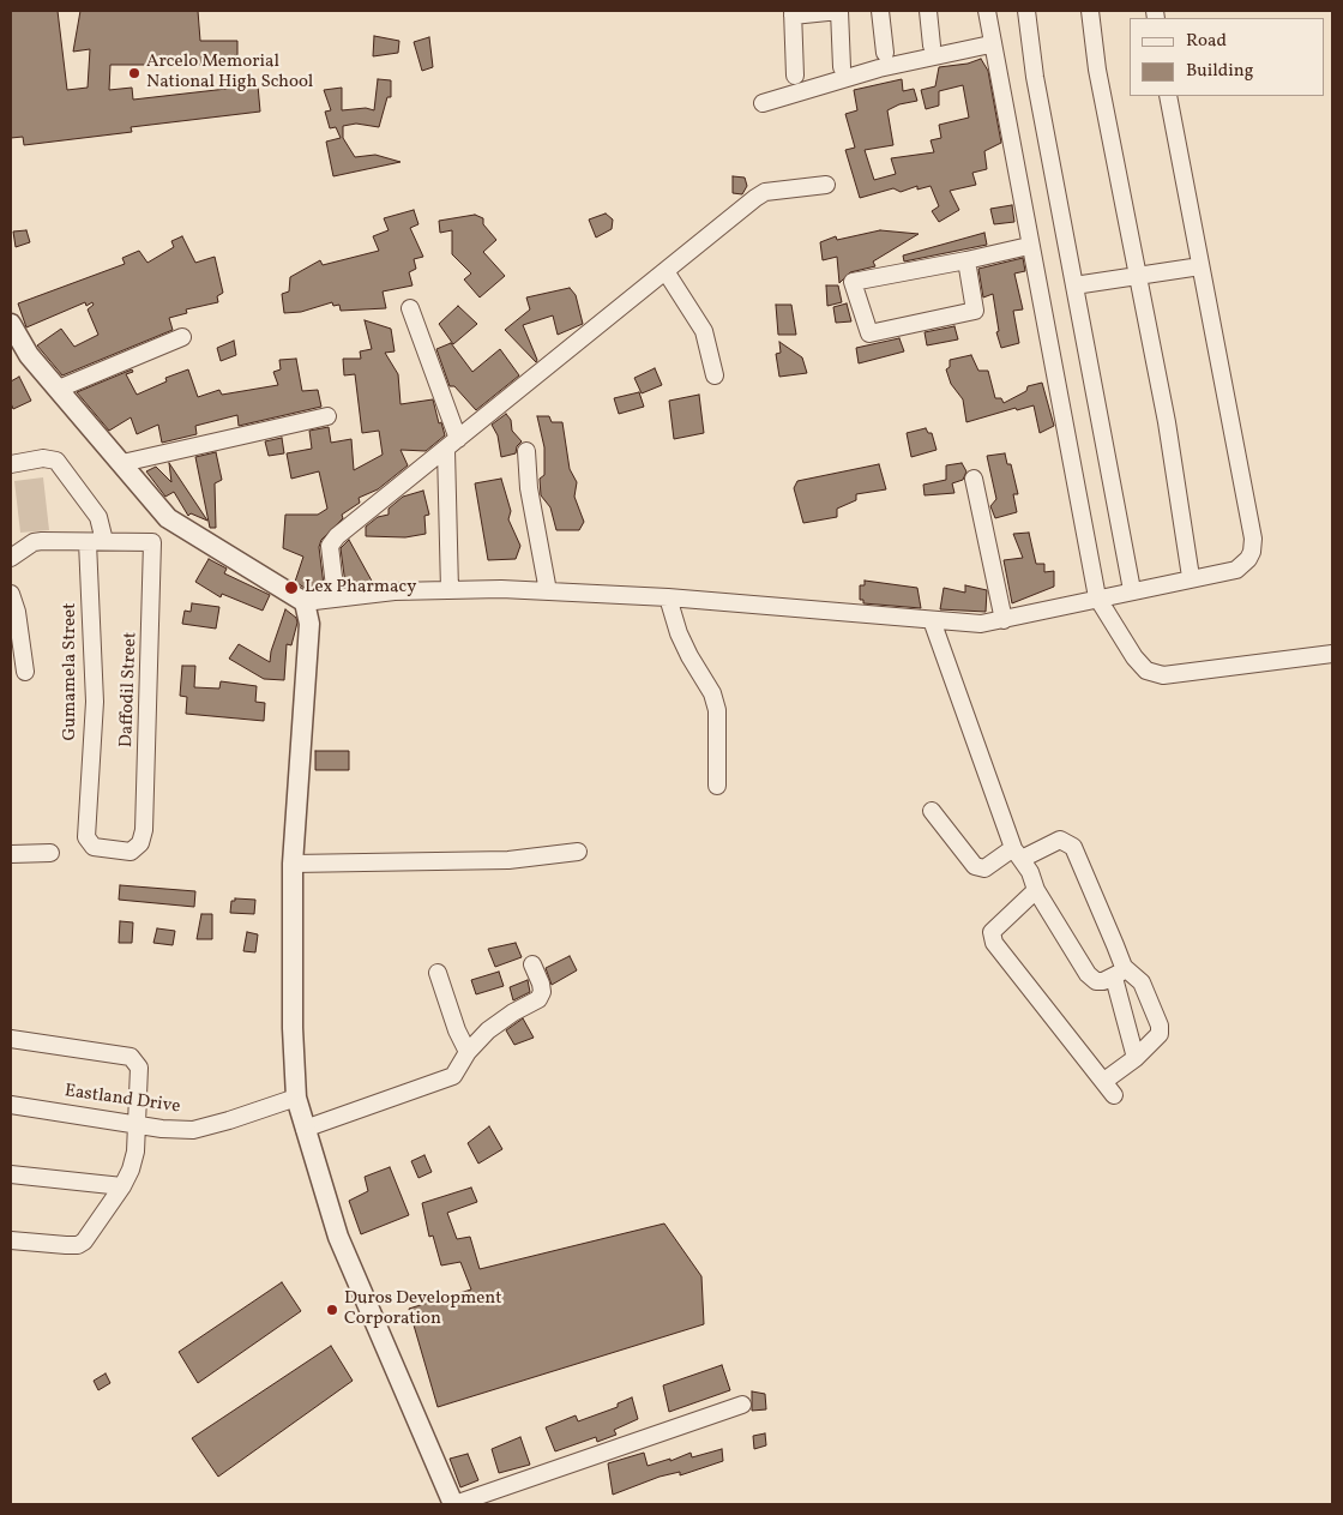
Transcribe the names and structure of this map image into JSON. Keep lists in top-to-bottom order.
{
  "streets": {
    "street": ["Gumamela Street", "Daffodil Street", "Eastland Drive"]
  },
  "crossings": [
    ["Gumamela Street", "Daffodil Street"]
  ],
  "places": ["Arcelo Memorial National High School", "Lex Pharmacy", "Duros Development Corporation"],
  "legend": ["Road", "Building"]
}
